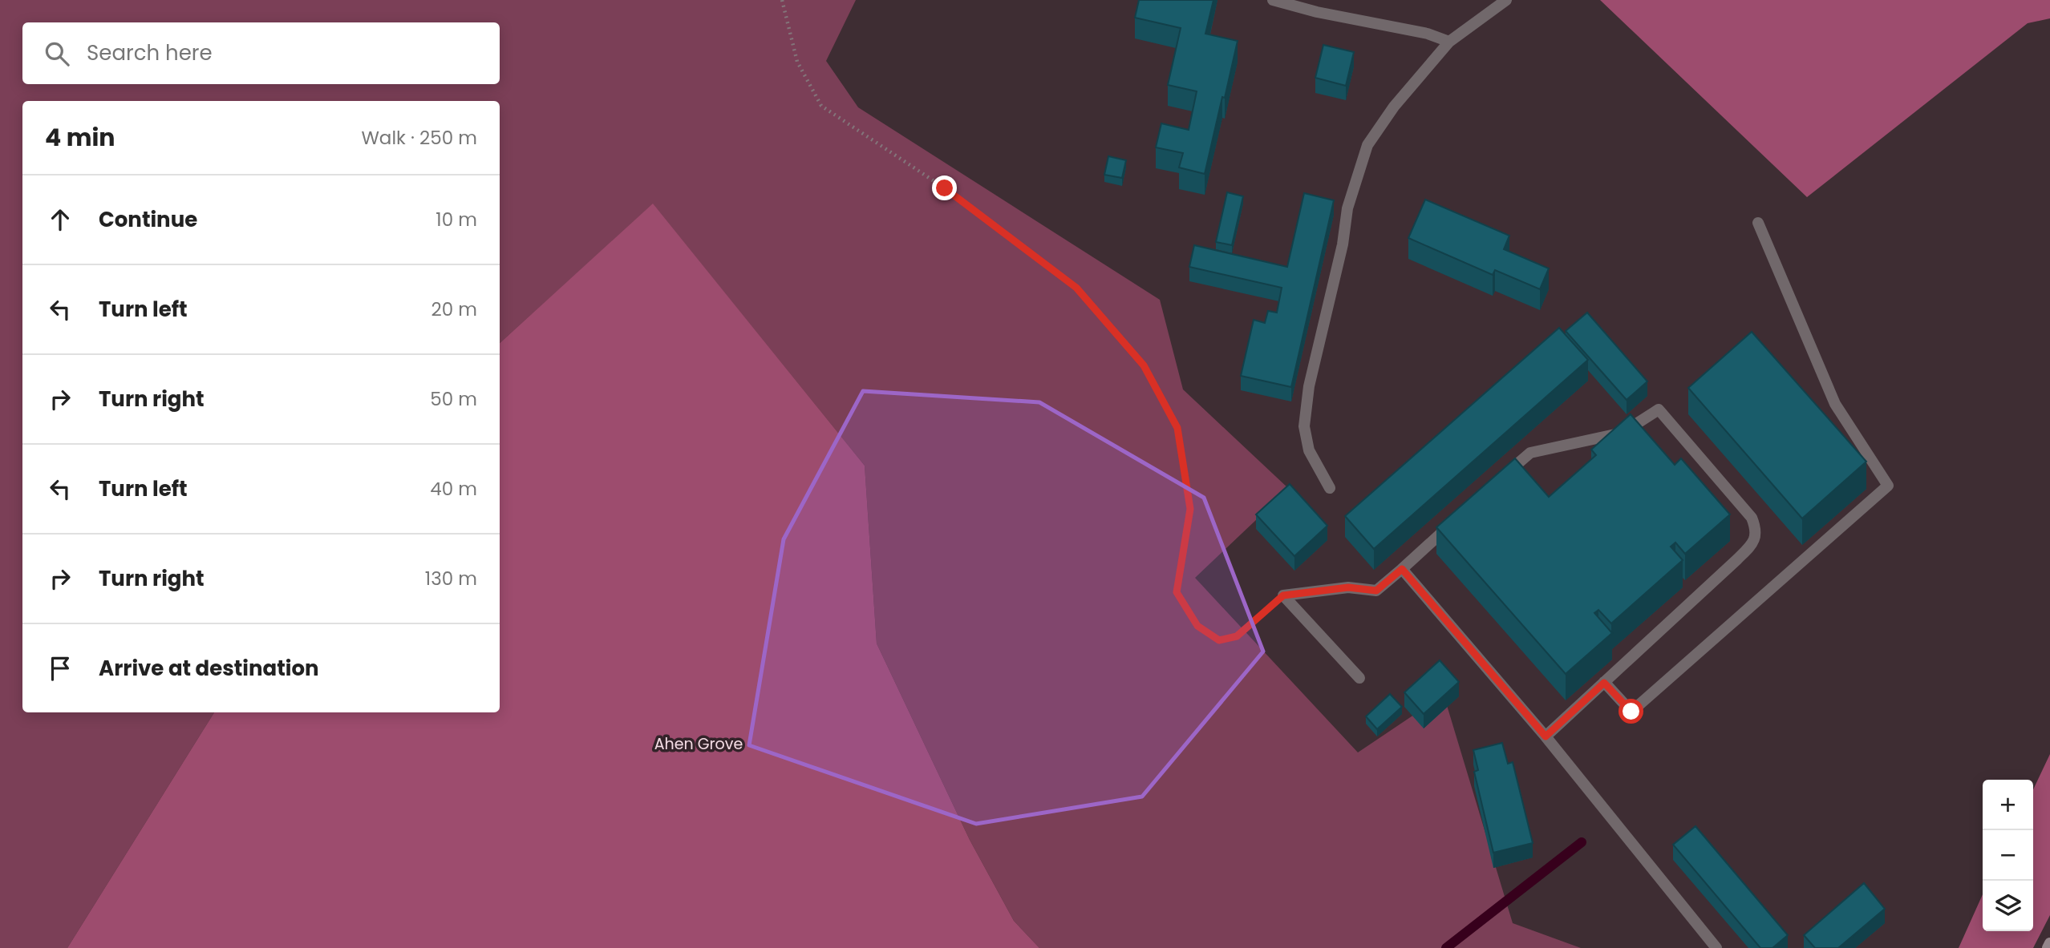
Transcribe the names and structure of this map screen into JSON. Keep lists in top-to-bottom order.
{
  "parks": ["Ahen Grove"],
  "page": {
    "search": "Search here",
    "heading": ["4 min", "Walk · 250 m"],
    "list": [
      ["Continue", "10 m"],
      ["Turn left", "20 m"],
      ["Turn right", "50 m"],
      ["Turn left", "40 m"],
      ["Turn right", "130 m"],
      "Arrive at destination"
    ],
    "map_buttons": ["+", "−"]
  }
}
